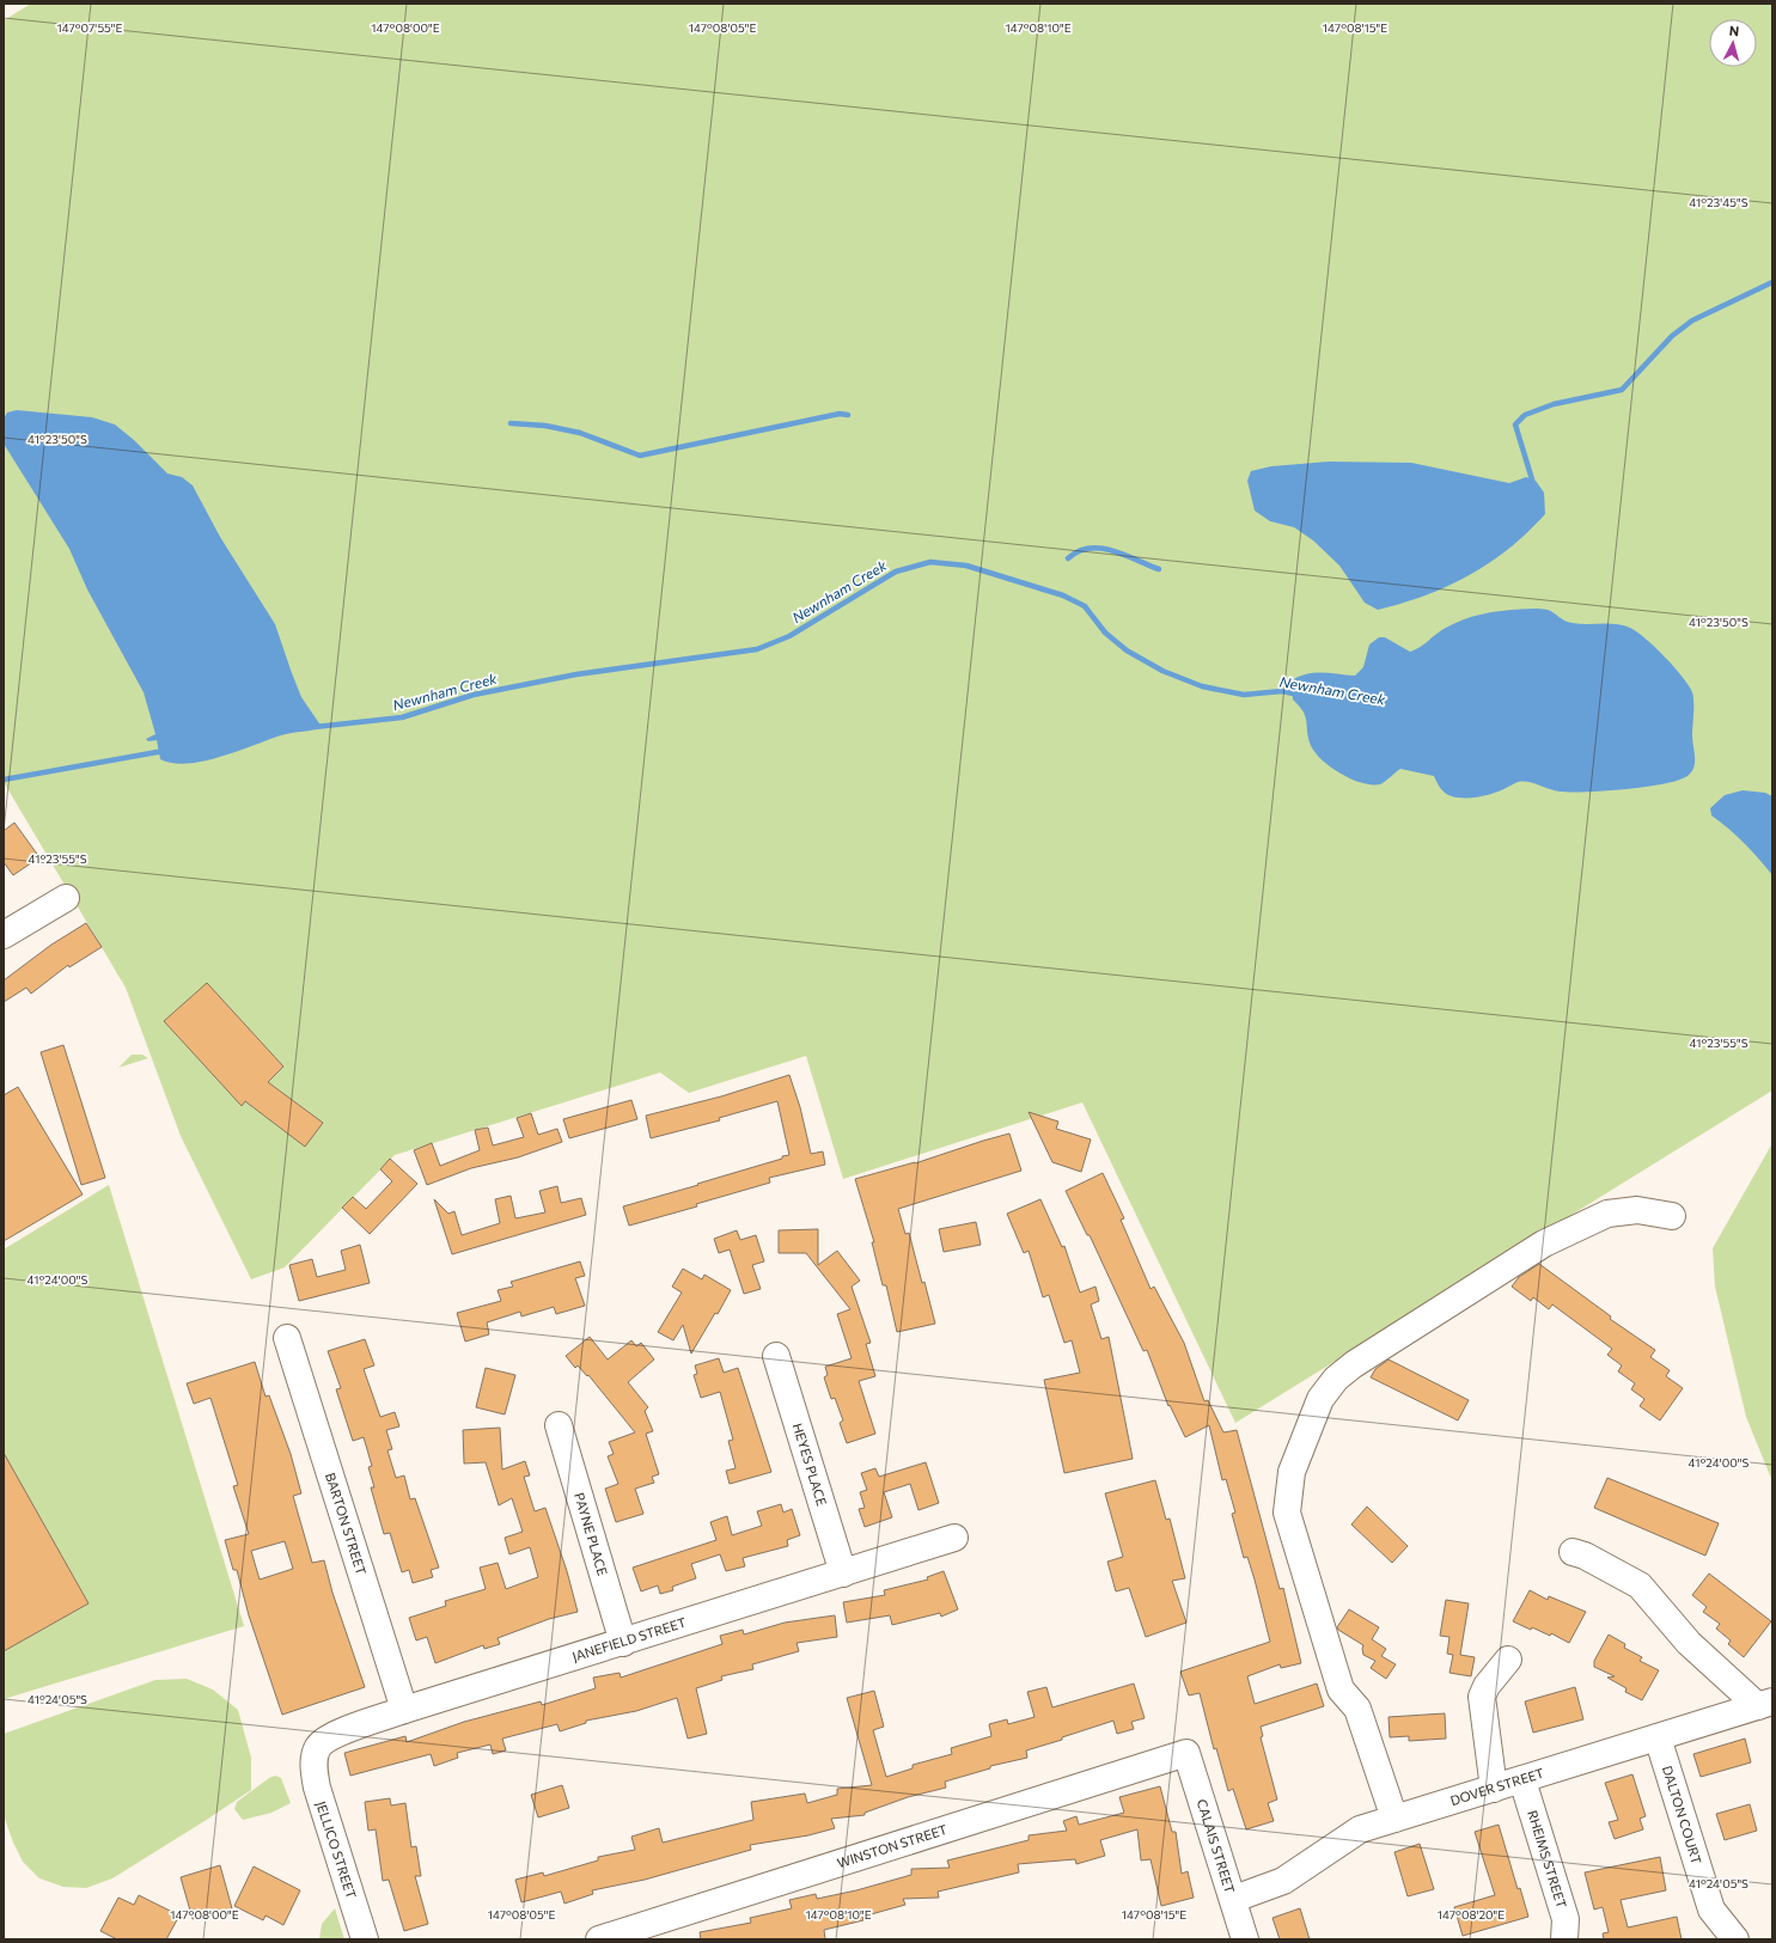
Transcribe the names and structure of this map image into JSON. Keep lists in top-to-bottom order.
{
  "streets": {
    "street": [
      "HEYES PLACE",
      "BARTON STREET",
      "PAYNE PLACE",
      "JANEFIELD STREET",
      "DOVER STREET",
      "DALTON COURT",
      "WINSTON STREET",
      "CALAIS STREET",
      "JELLICO STREET",
      "RHEIMS STREET"
    ]
  },
  "crossings": [
    ["HEYES PLACE", "JANEFIELD STREET"],
    ["BARTON STREET", "JANEFIELD STREET"],
    ["PAYNE PLACE", "JANEFIELD STREET"],
    ["JANEFIELD STREET", "JELLICO STREET"],
    ["DOVER STREET", "DALTON COURT"],
    ["DOVER STREET", "CALAIS STREET"],
    ["DOVER STREET", "RHEIMS STREET"],
    ["WINSTON STREET", "CALAIS STREET"]
  ],
  "water": ["Newnham Creek"],
  "north": "top",
  "coordinates": [
    "147°07'55\"E",
    "147°08'00\"E",
    "147°08'05\"E",
    "147°08'10\"E",
    "147°08'15\"E",
    "41°23'45\"S",
    "41°23'50\"S",
    "41°23'55\"S",
    "41°24'00\"S",
    "41°24'05\"S",
    "147°08'20\"E"
  ]
}
